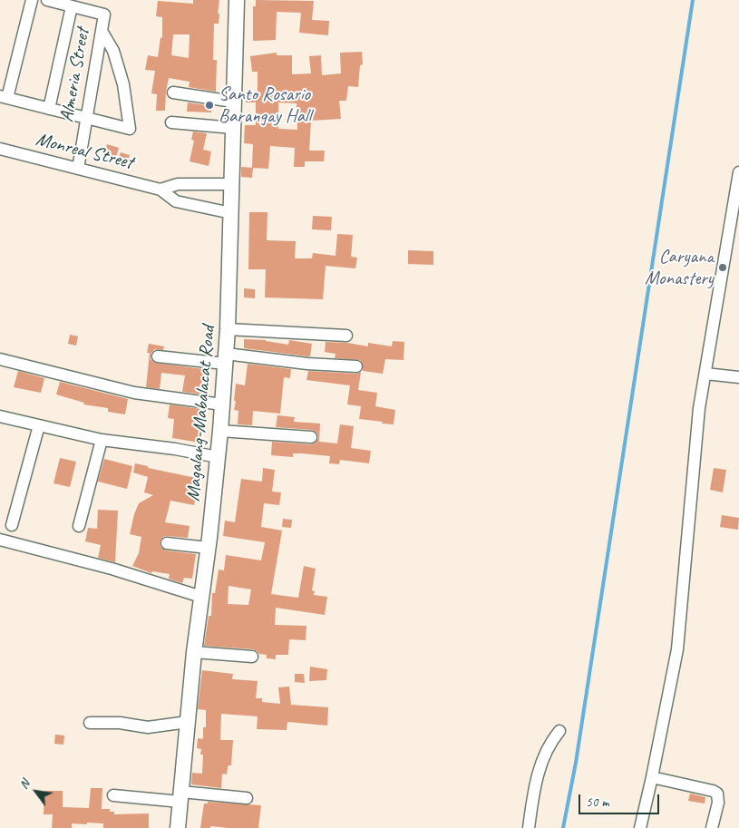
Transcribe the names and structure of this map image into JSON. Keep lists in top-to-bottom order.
{
  "streets": {
    "main road": ["Magalang-Mabalacat Road"],
    "street": ["Almeria Street", "Monreal Street"]
  },
  "crossings": [
    ["Almeria Street", "Monreal Street"]
  ],
  "places": ["Santo Rosario Barangay Hall", "Caryana Monastery"],
  "scale_bar": "50 m",
  "north": "top left"
}
